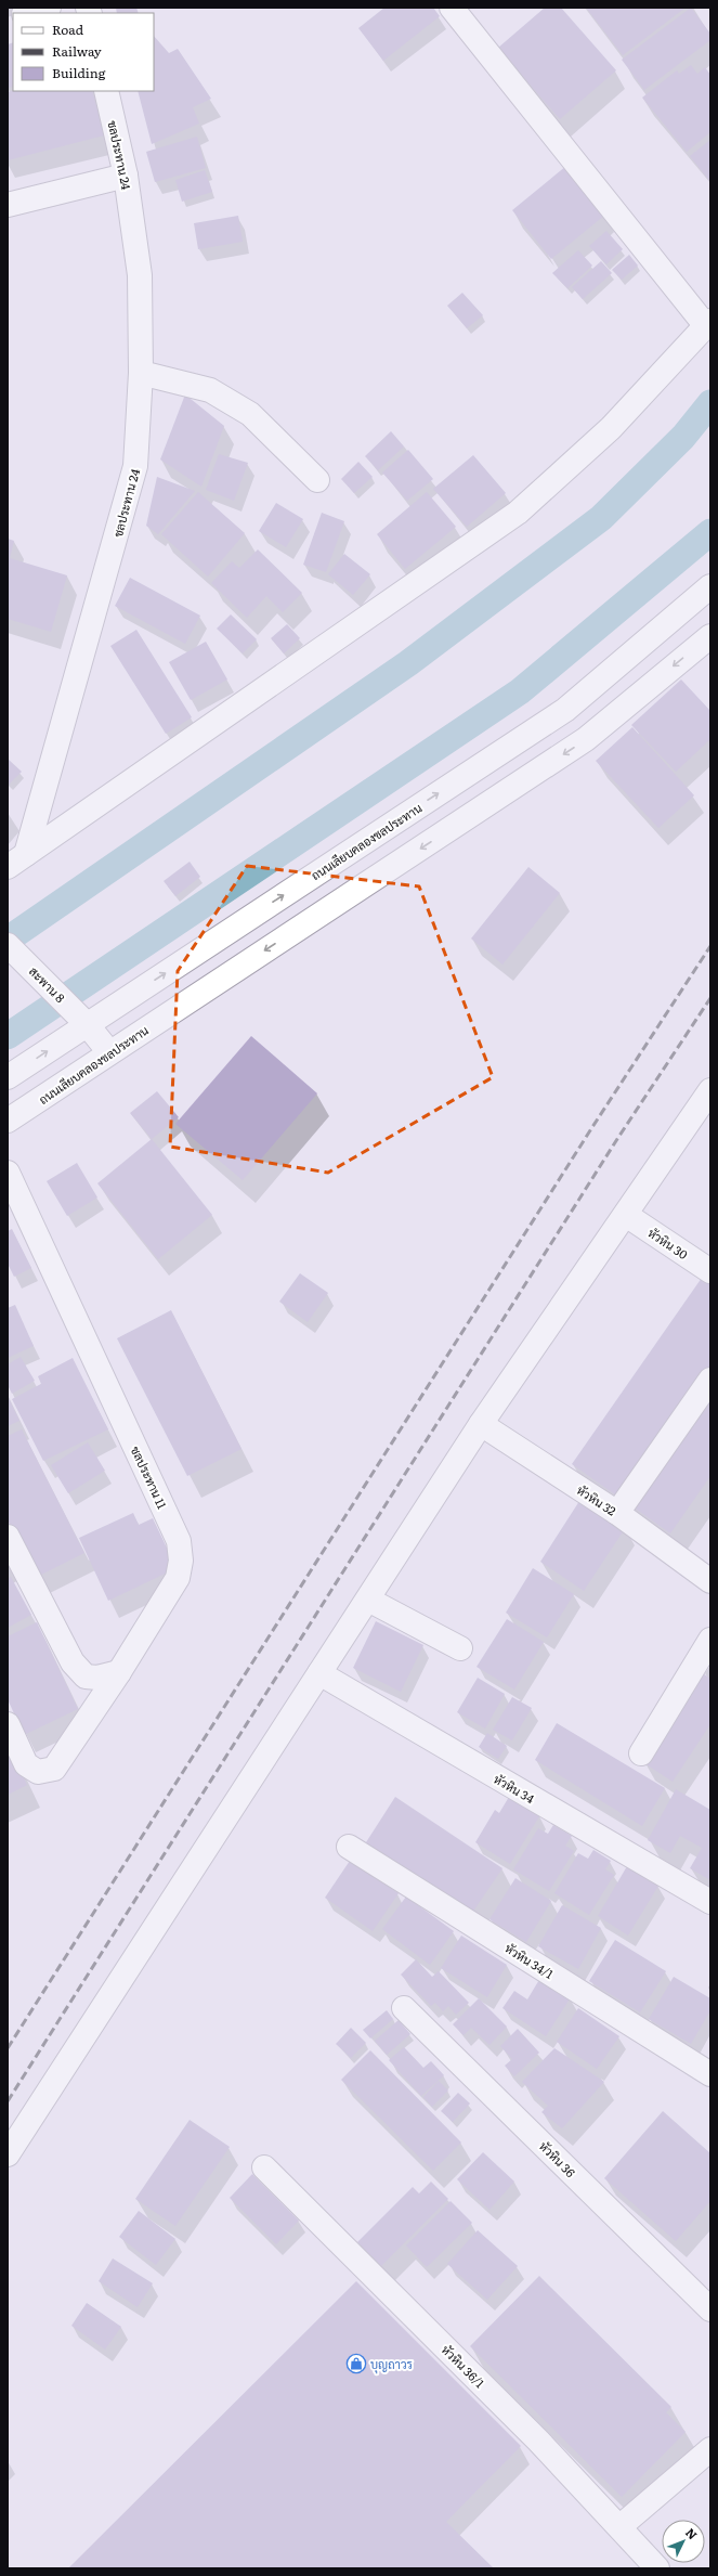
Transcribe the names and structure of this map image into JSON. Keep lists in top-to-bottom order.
{
  "streets": {
    "street": [
      "ชลประทาน 24",
      "ถนนเลียบคลองชลประทาน",
      "สะพาน 8",
      "หัวหิน 30",
      "ชลประทาน 11",
      "หัวหิน 32",
      "หัวหิน 34",
      "หัวหิน 34/1",
      "หัวหิน 36",
      "หัวหิน 36/1"
    ]
  },
  "crossings": [
    ["ถนนเลียบคลองชลประทาน", "สะพาน 8"]
  ],
  "places": {
    "shop": ["บุญถาวร"]
  },
  "legend": ["Road", "Railway", "Building"],
  "north": "top right"
}
